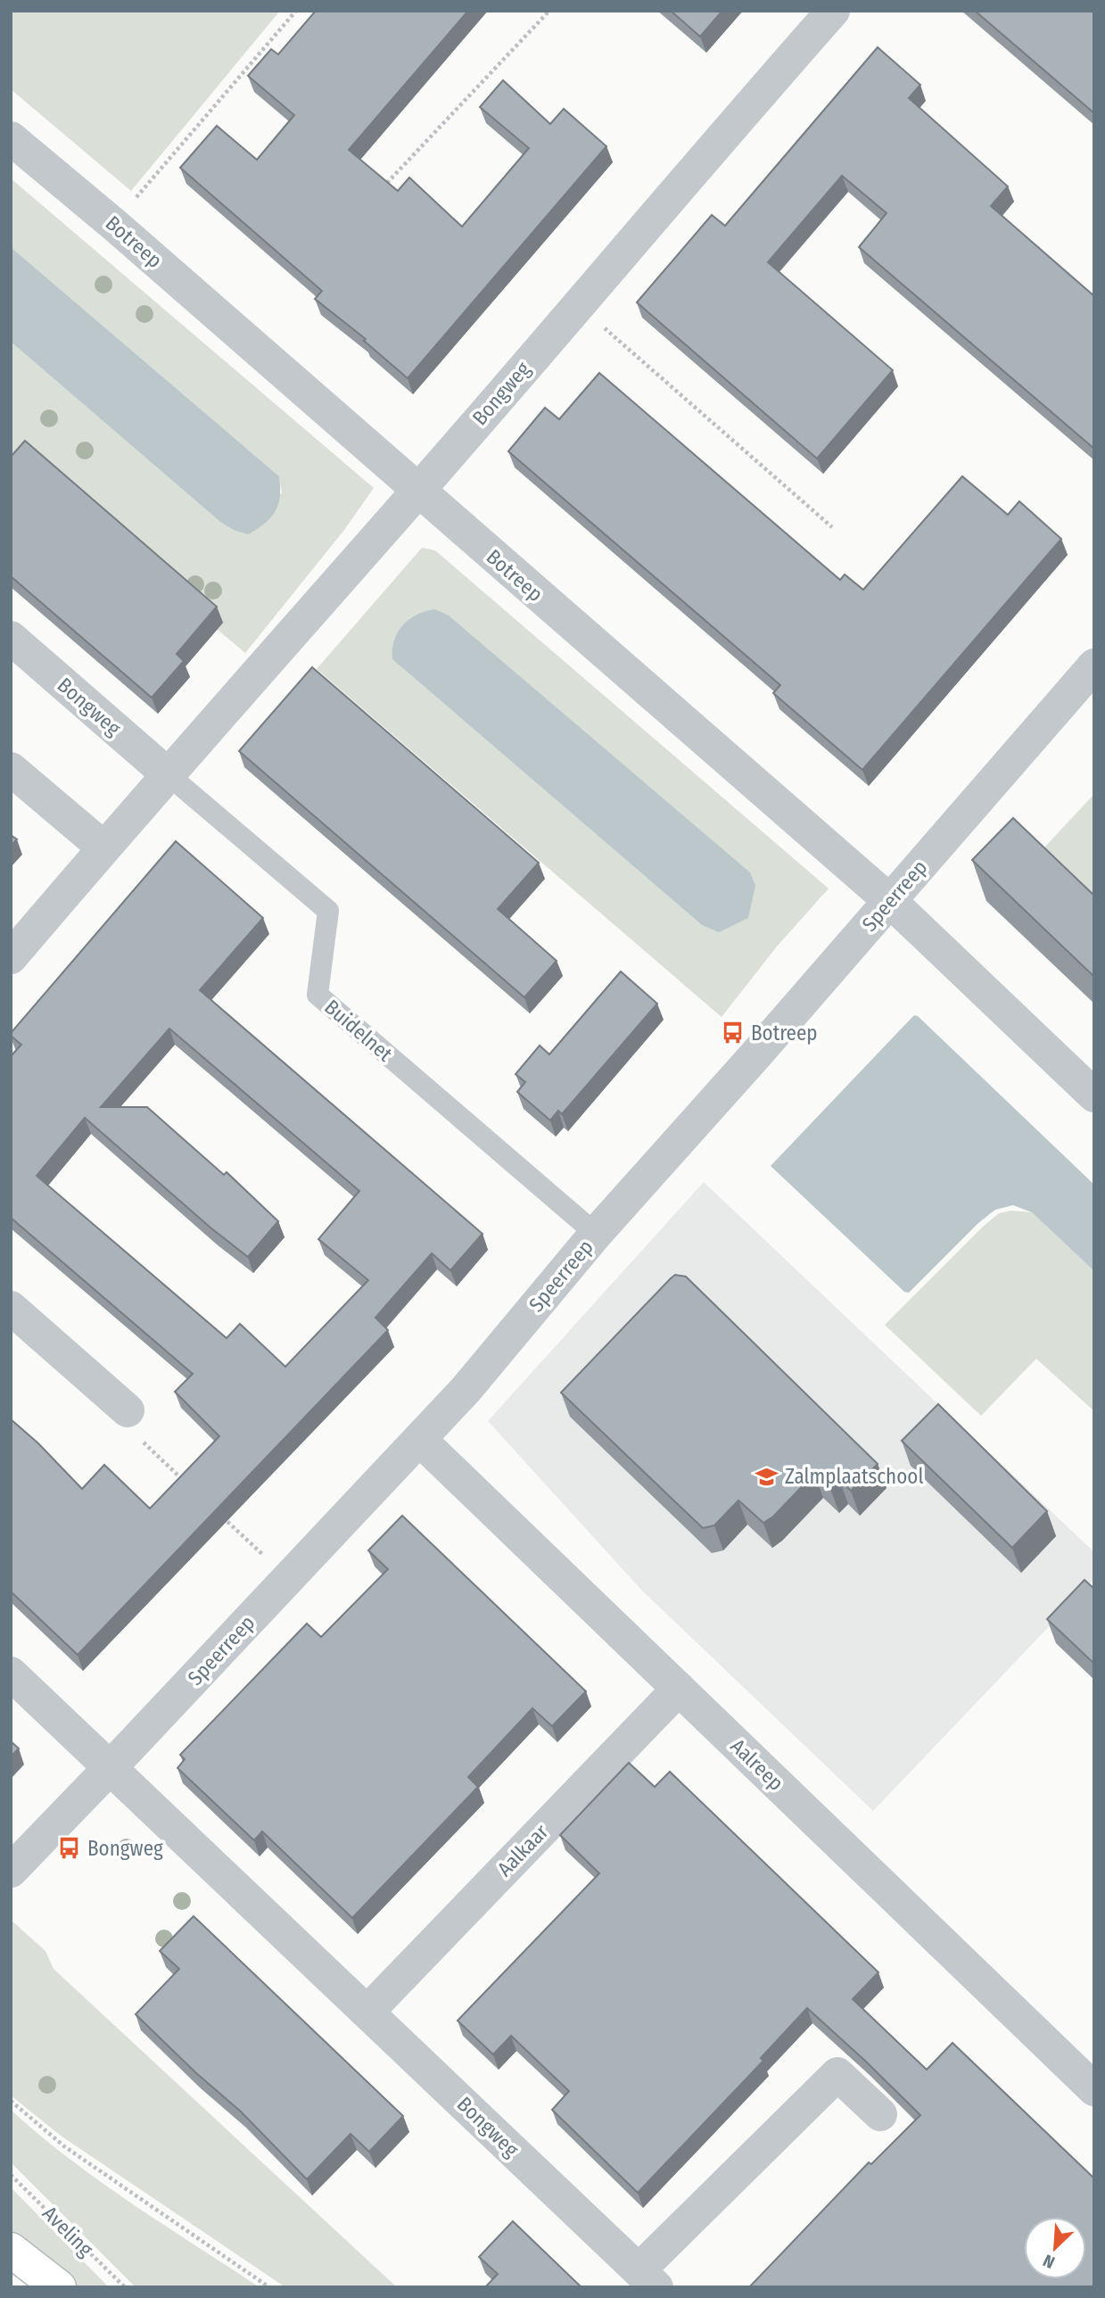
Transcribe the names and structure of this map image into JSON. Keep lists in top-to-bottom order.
{
  "streets": {
    "street": [
      "Botreep",
      "Bongweg",
      "Speerreep",
      "Aalreep",
      "Aalkaar"
    ],
    "lane": ["Buidelnet"],
    "path": ["Aveling"]
  },
  "crossings": [
    ["Botreep", "Bongweg"],
    ["Botreep", "Speerreep"],
    ["Bongweg", "Speerreep"],
    ["Bongweg", "Buidelnet"],
    ["Bongweg", "Aalkaar"],
    ["Speerreep", "Buidelnet"],
    ["Speerreep", "Aalreep"],
    ["Aalreep", "Aalkaar"]
  ],
  "places": {
    "bus stop": ["Botreep", "Bongweg"],
    "school or university": ["Zalmplaatschool"]
  },
  "north": "bottom left"
}
